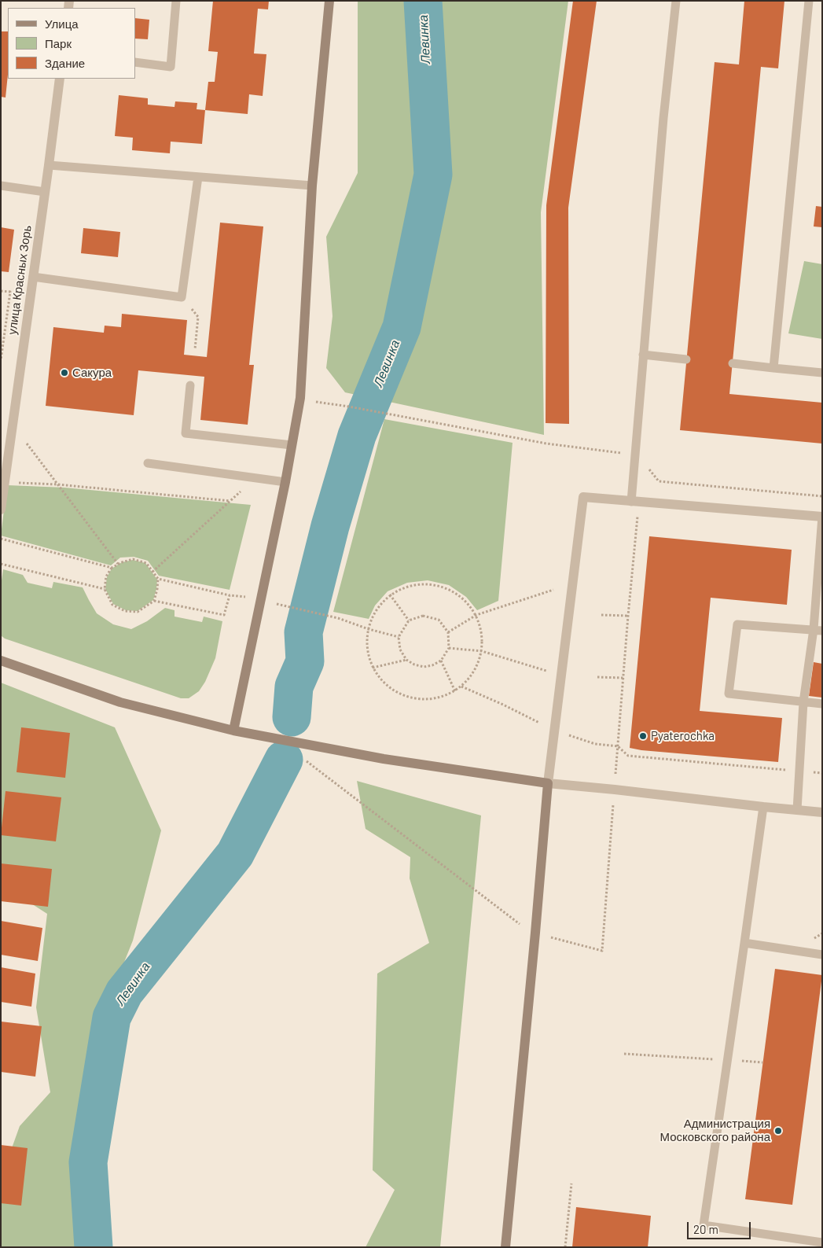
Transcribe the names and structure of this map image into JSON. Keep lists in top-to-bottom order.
{
  "streets": {
    "street": ["улица Красных Зорь"]
  },
  "water": ["Левинка"],
  "places": ["Сакура", "Pyaterochka", "Администрация Московского района"],
  "legend": ["Улица", "Парк", "Здание"],
  "scale_bar": "20 m"
}
